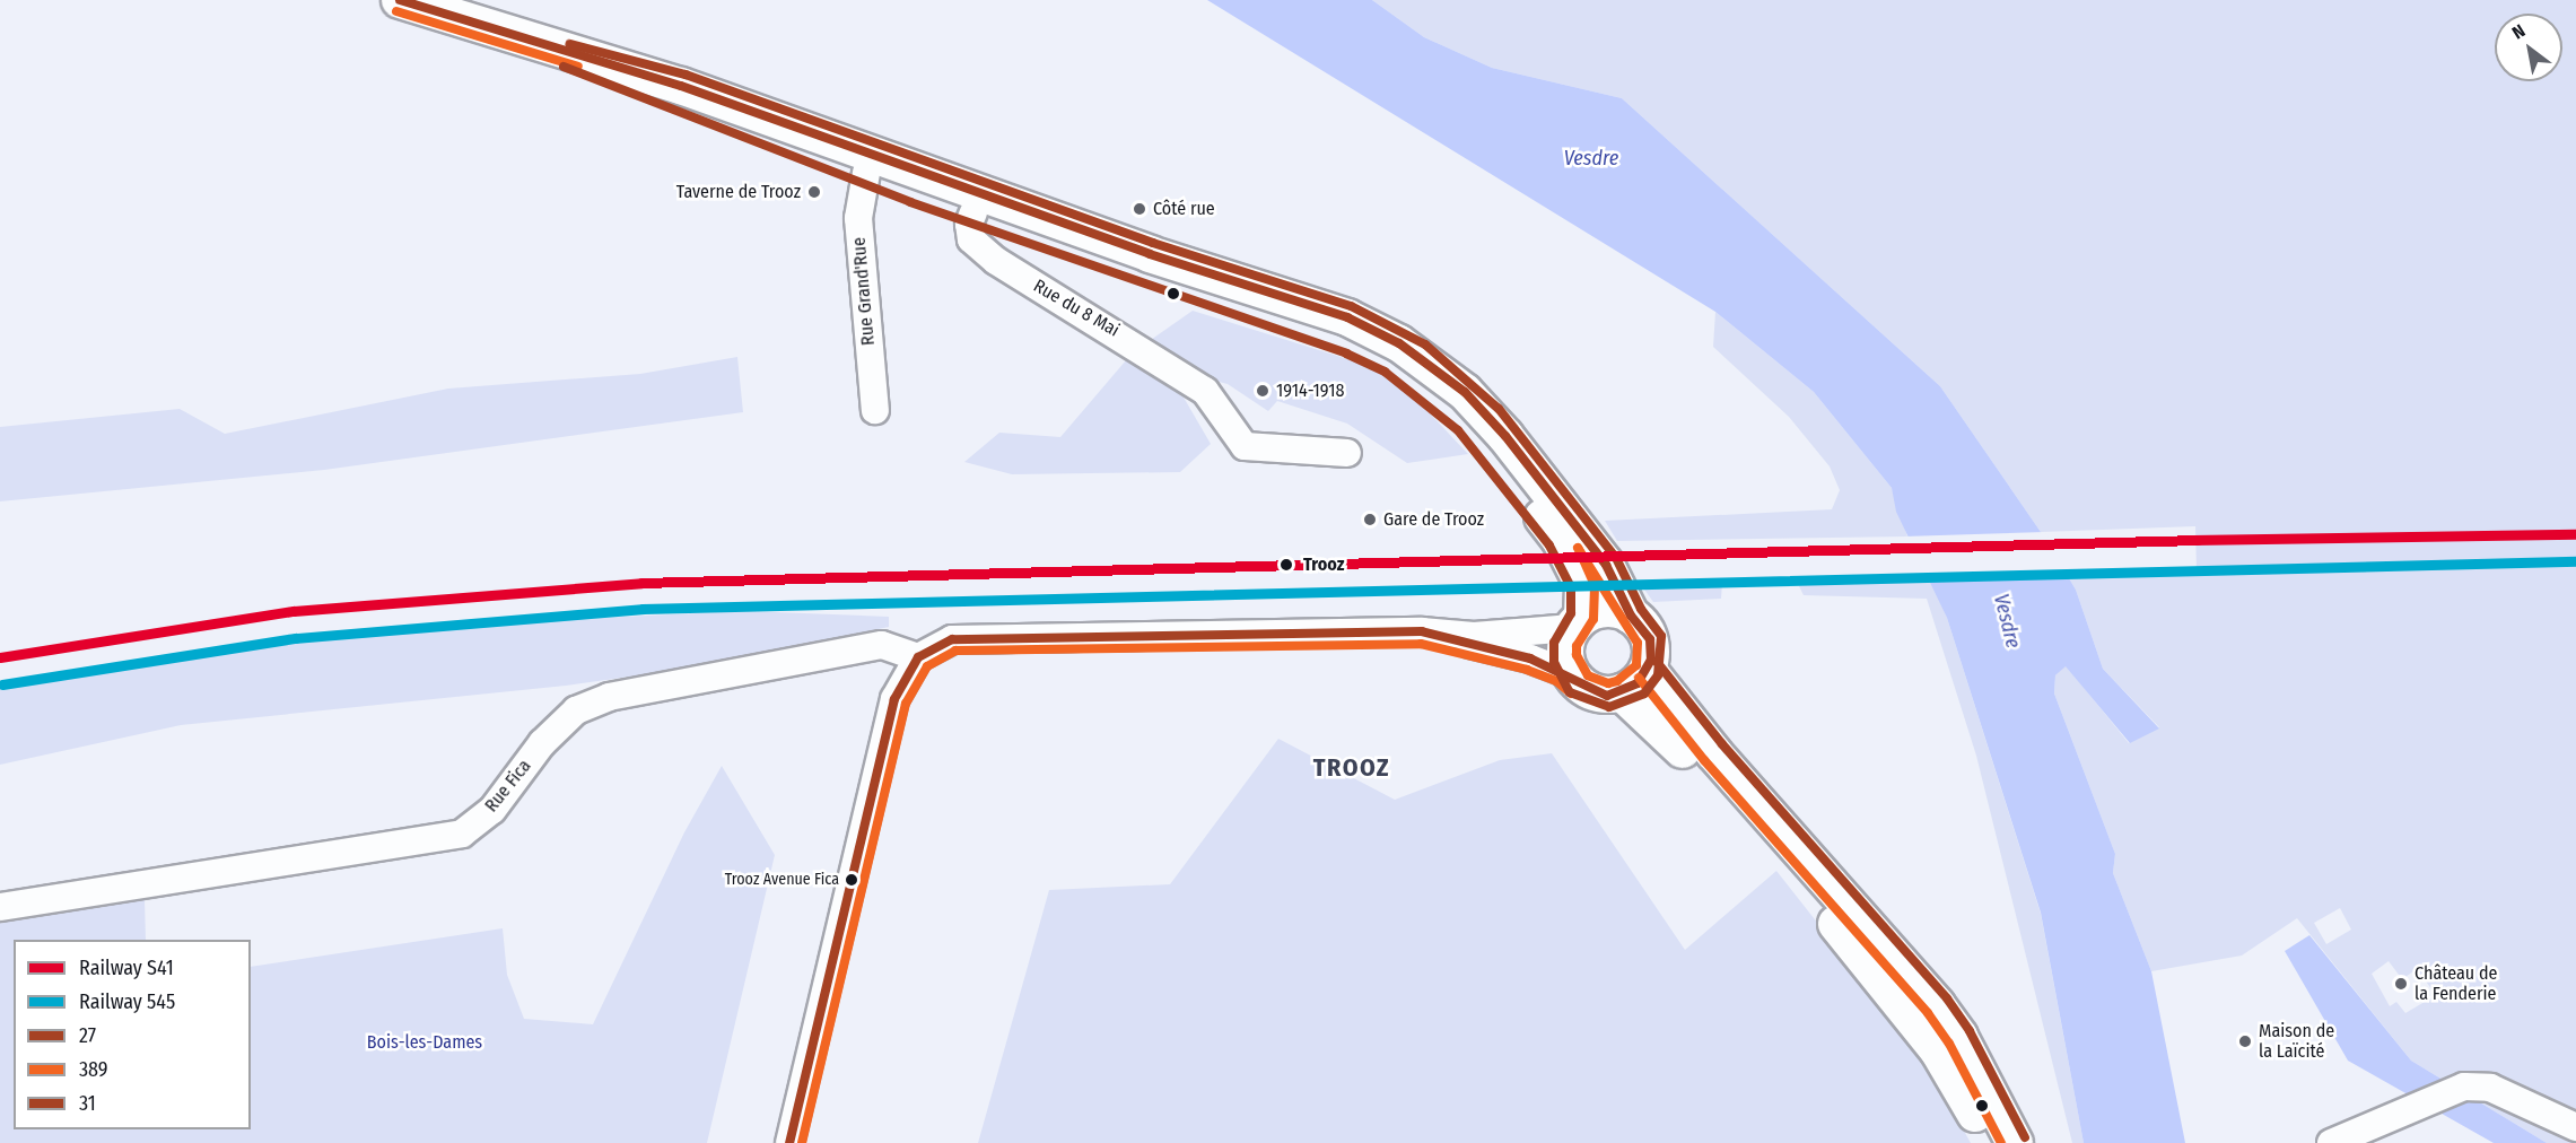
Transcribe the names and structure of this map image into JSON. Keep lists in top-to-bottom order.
{
  "streets": {
    "street": ["Rue Grand'Rue", "Rue du 8 Mai", "Rue Fica"]
  },
  "districts": ["TROOZ"],
  "water": ["Vesdre"],
  "parks": ["Bois-les-Dames"],
  "places": [
    "Taverne de Trooz",
    "Côté rue",
    "1914-1918",
    "Gare de Trooz",
    "Trooz",
    "Trooz Avenue Fica",
    "Château de la Fenderie",
    "Maison de la Laïcité"
  ],
  "lines": [
    "transit line 27",
    "transit line 389",
    "transit line 31",
    "rail line S41",
    "rail line 545"
  ],
  "legend": [
    "Railway S41",
    "Railway 545",
    "27",
    "389",
    "31"
  ],
  "north": "top left"
}
